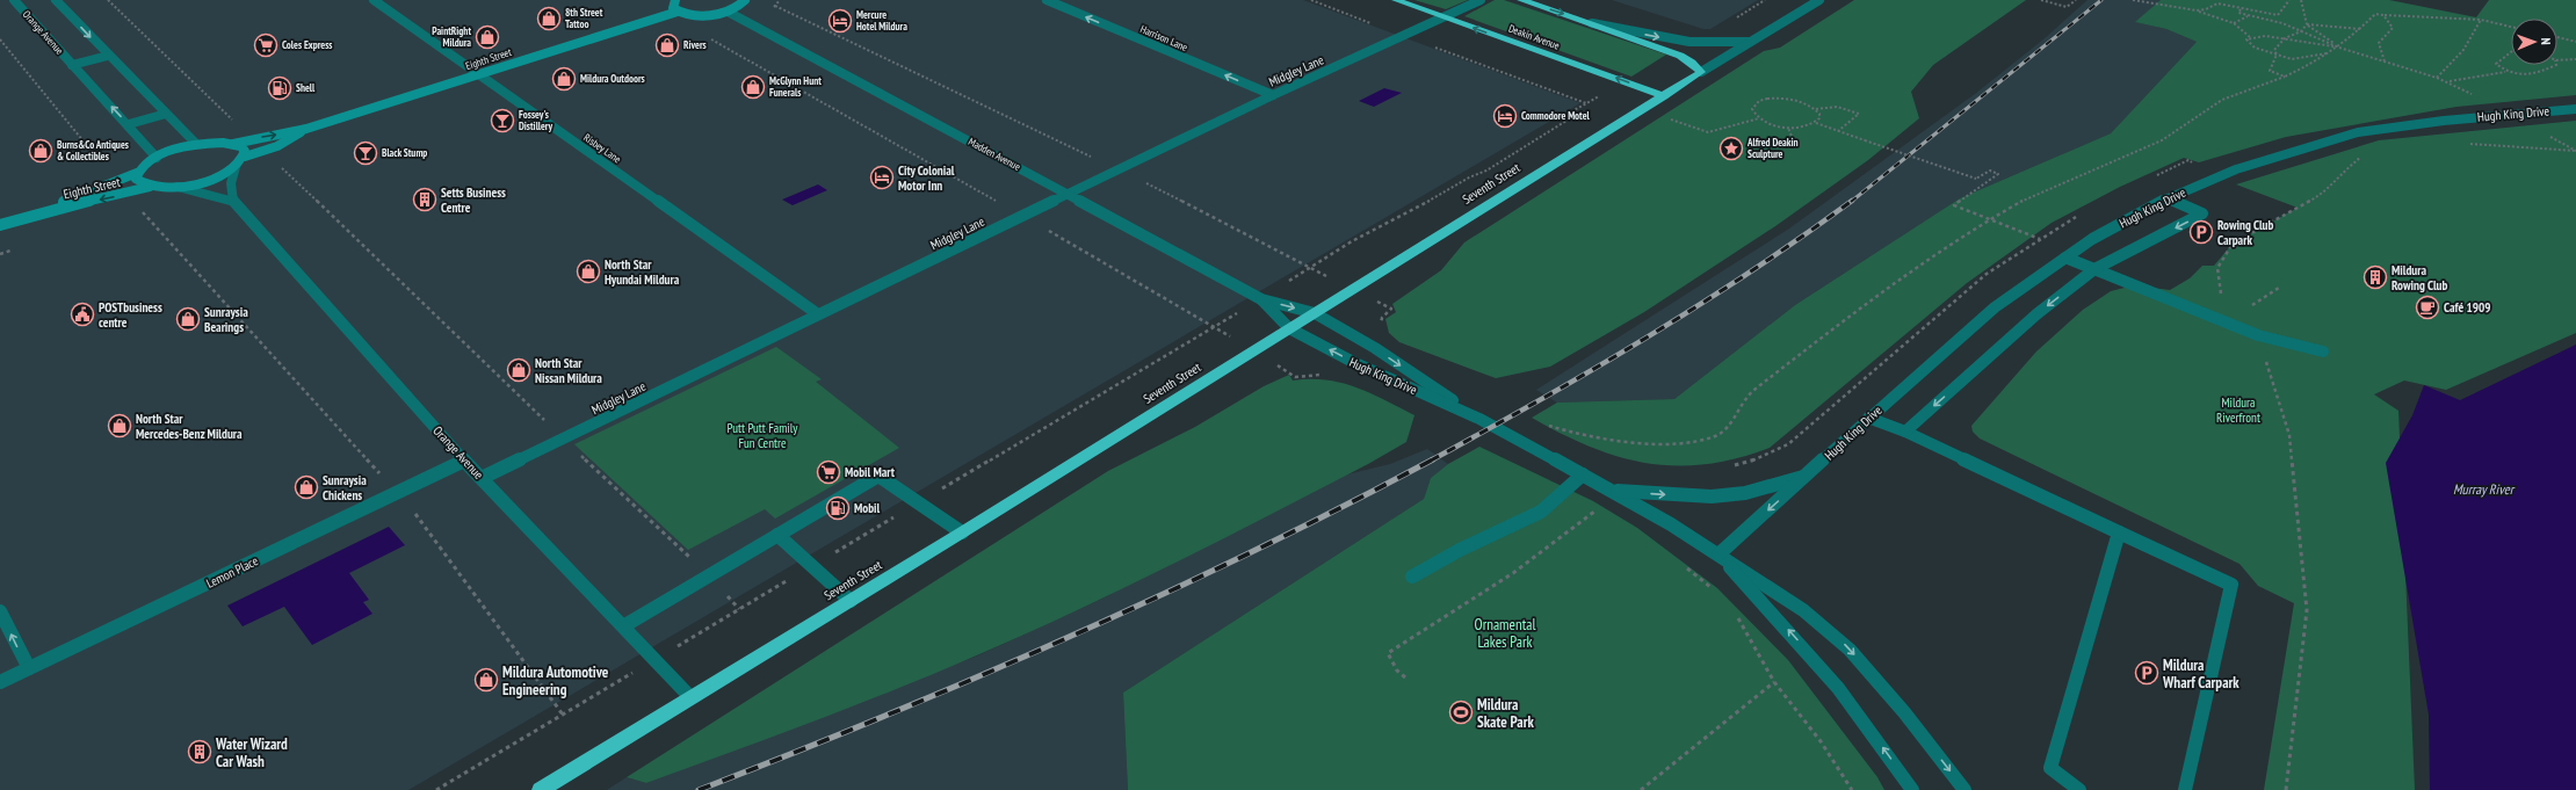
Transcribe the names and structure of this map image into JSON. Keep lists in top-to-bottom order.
{
  "streets": {
    "highway": ["Deakin Avenue", "Seventh Street"],
    "street": [
      "Orange Avenue",
      "Harrison Lane",
      "Eighth Street",
      "Midgley Lane",
      "Hugh King Drive",
      "Risbey Lane",
      "Madden Avenue",
      "Lemon Place"
    ]
  },
  "crossings": [
    ["Orange Avenue", "Eighth Street"],
    ["Orange Avenue", "Midgley Lane"],
    ["Orange Avenue", "Seventh Street"],
    ["Orange Avenue", "Lemon Place"],
    ["Deakin Avenue", "Midgley Lane"],
    ["Deakin Avenue", "Seventh Street"],
    ["Harrison Lane", "Midgley Lane"],
    ["Eighth Street", "Risbey Lane"],
    ["Midgley Lane", "Risbey Lane"],
    ["Midgley Lane", "Madden Avenue"],
    ["Hugh King Drive", "Madden Avenue"],
    ["Hugh King Drive", "Seventh Street"],
    ["Madden Avenue", "Seventh Street"]
  ],
  "one_way": ["Harrison Lane"],
  "water": ["Murray River"],
  "parks": ["Mildura Riverfront", "Putt Putt Family Fun Centre", "Ornamental Lakes Park"],
  "places": {
    "shop": [
      "8th Street Tattoo",
      "PaintRight Mildura",
      "Rivers",
      "Mildura Outdoors",
      "McGlynn Hunt Funerals",
      "Burns&Co Antiques & Collectibles",
      "North Star Hyundai Mildura",
      "Sunraysia Bearings",
      "North Star Nissan Mildura",
      "North Star Mercedes-Benz Mildura",
      "Sunraysia Chickens",
      "Mildura Automotive Engineering"
    ],
    "hotel": ["Mercure Hotel Mildura", "Commodore Motel", "City Colonial Motor Inn"],
    "supermarket": ["Coles Express", "Mobil Mart"],
    "fuel station": ["Shell", "Mobil"],
    "bar": ["Fossey's Distillery", "Black Stump"],
    "place": ["Alfred Deakin Sculpture"],
    "building": ["Setts Business Centre", "Mildura Rowing Club", "Water Wizard Car Wash"],
    "parking": ["Rowing Club Carpark", "Mildura Wharf Carpark"],
    "cafe": ["Café 1909"],
    "public building": ["POSTbusiness centre"],
    "sports": ["Mildura Skate Park"]
  },
  "north": "right"
}
